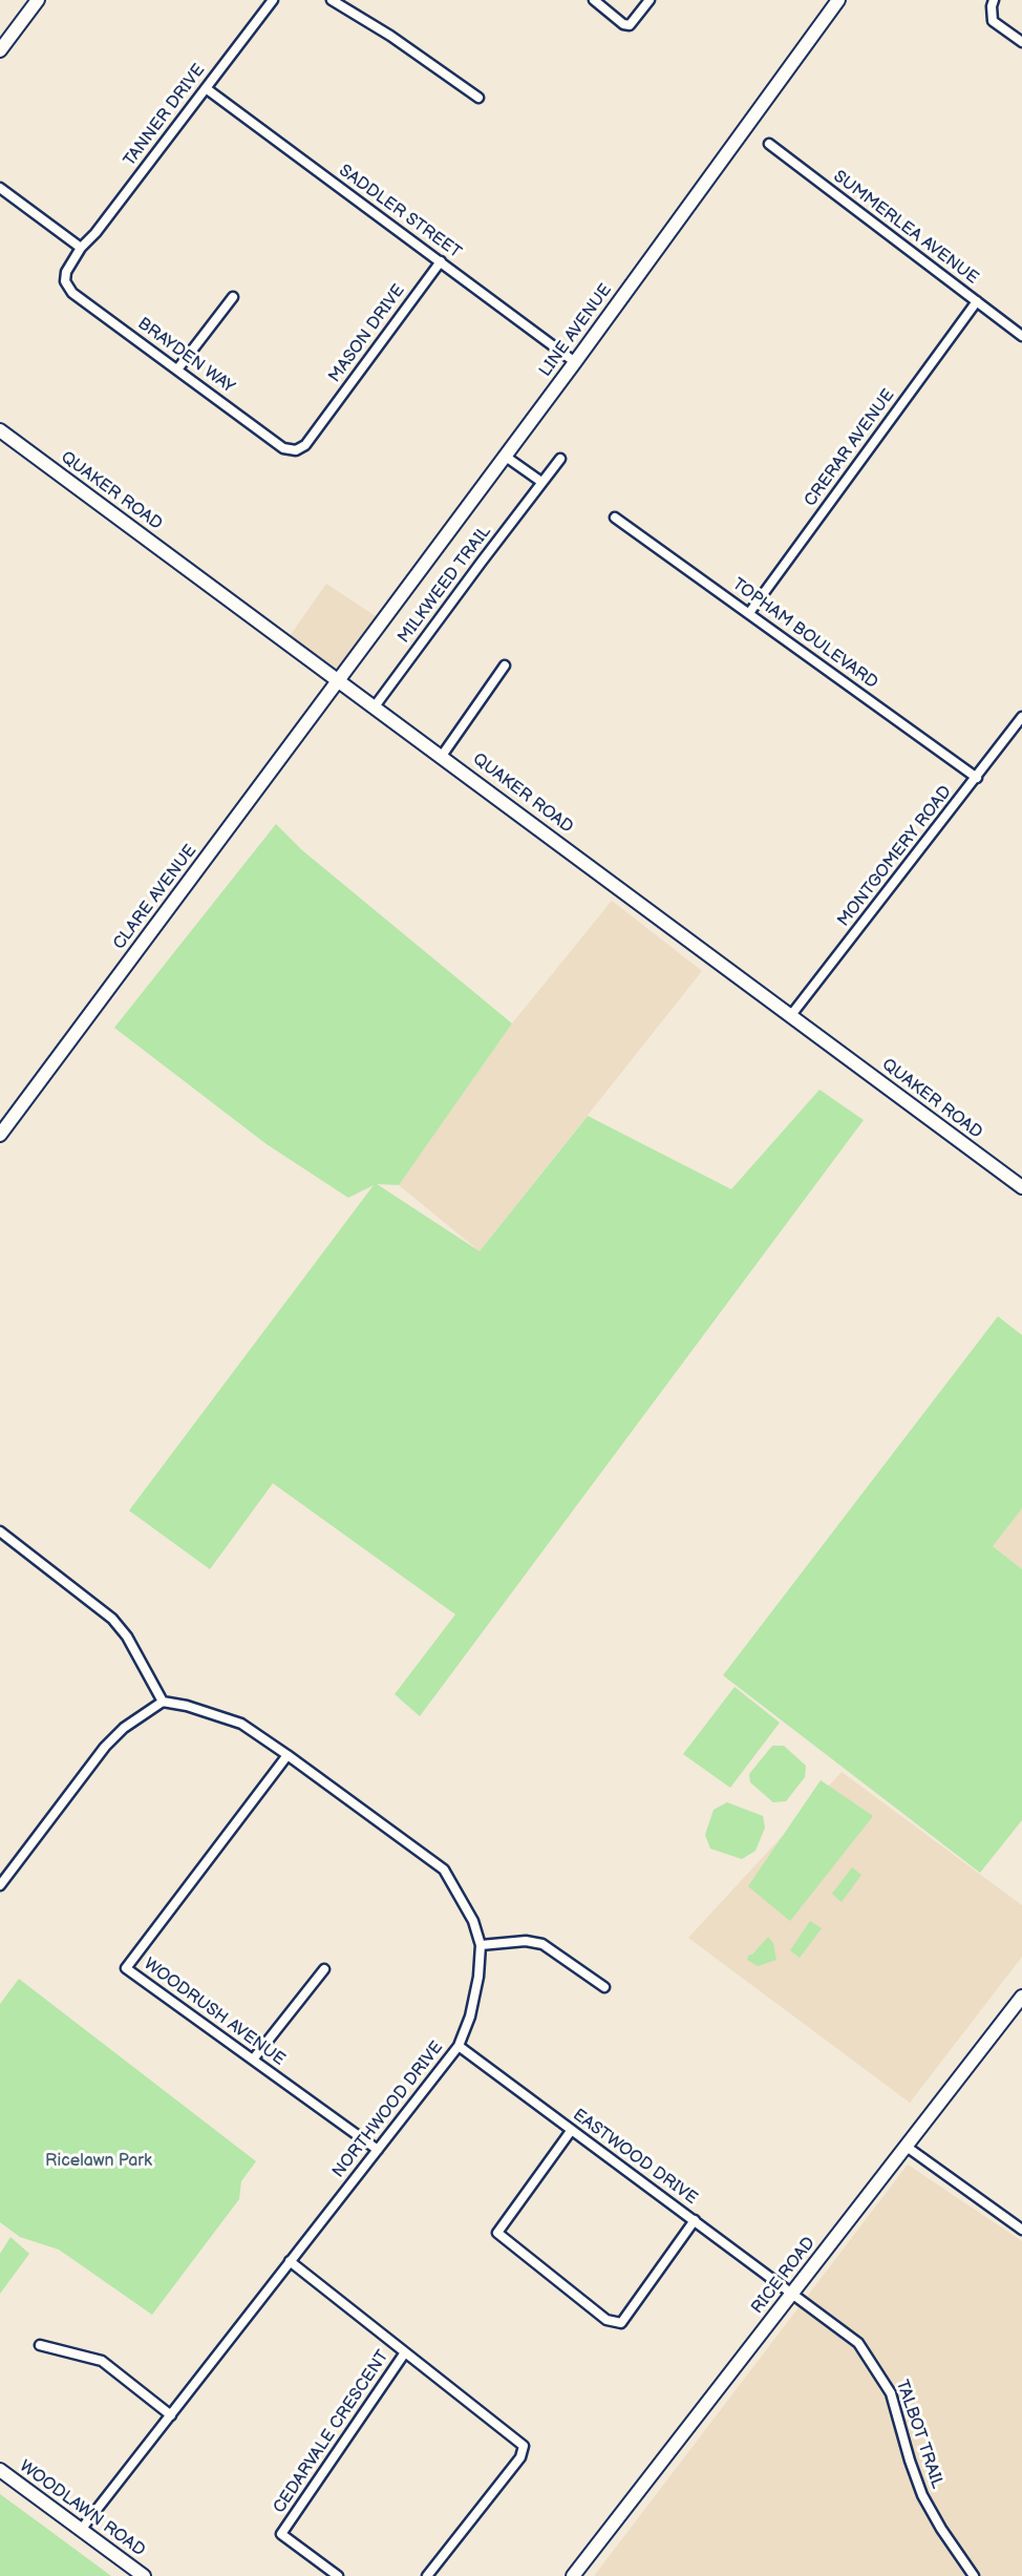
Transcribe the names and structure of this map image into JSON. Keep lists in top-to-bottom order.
{
  "streets": {
    "street": [
      "TANNER DRIVE",
      "SADDLER STREET",
      "SUMMERLEA AVENUE",
      "LINE AVENUE",
      "MASON DRIVE",
      "BRAYDEN WAY",
      "CRERAR AVENUE",
      "QUAKER ROAD",
      "MILKWEED TRAIL",
      "TOPHAM BOULEVARD",
      "MONTGOMERY ROAD",
      "CLARE AVENUE",
      "WOODRUSH AVENUE",
      "NORTHWOOD DRIVE",
      "EASTWOOD DRIVE",
      "RICE ROAD",
      "CEDARVALE CRESCENT",
      "TALBOT TRAIL",
      "WOODLAWN ROAD"
    ]
  },
  "crossings": [
    ["TANNER DRIVE", "SADDLER STREET"],
    ["TANNER DRIVE", "BRAYDEN WAY"],
    ["SADDLER STREET", "LINE AVENUE"],
    ["SADDLER STREET", "MASON DRIVE"],
    ["SUMMERLEA AVENUE", "CRERAR AVENUE"],
    ["LINE AVENUE", "QUAKER ROAD"],
    ["LINE AVENUE", "CLARE AVENUE"],
    ["MASON DRIVE", "BRAYDEN WAY"],
    ["CRERAR AVENUE", "TOPHAM BOULEVARD"],
    ["QUAKER ROAD", "MILKWEED TRAIL"],
    ["QUAKER ROAD", "MONTGOMERY ROAD"],
    ["QUAKER ROAD", "CLARE AVENUE"],
    ["TOPHAM BOULEVARD", "MONTGOMERY ROAD"],
    ["WOODRUSH AVENUE", "NORTHWOOD DRIVE"],
    ["NORTHWOOD DRIVE", "EASTWOOD DRIVE"],
    ["NORTHWOOD DRIVE", "CEDARVALE CRESCENT"],
    ["NORTHWOOD DRIVE", "WOODLAWN ROAD"],
    ["EASTWOOD DRIVE", "RICE ROAD"],
    ["EASTWOOD DRIVE", "TALBOT TRAIL"],
    ["RICE ROAD", "TALBOT TRAIL"]
  ],
  "parks": ["Ricelawn Park"]
}
